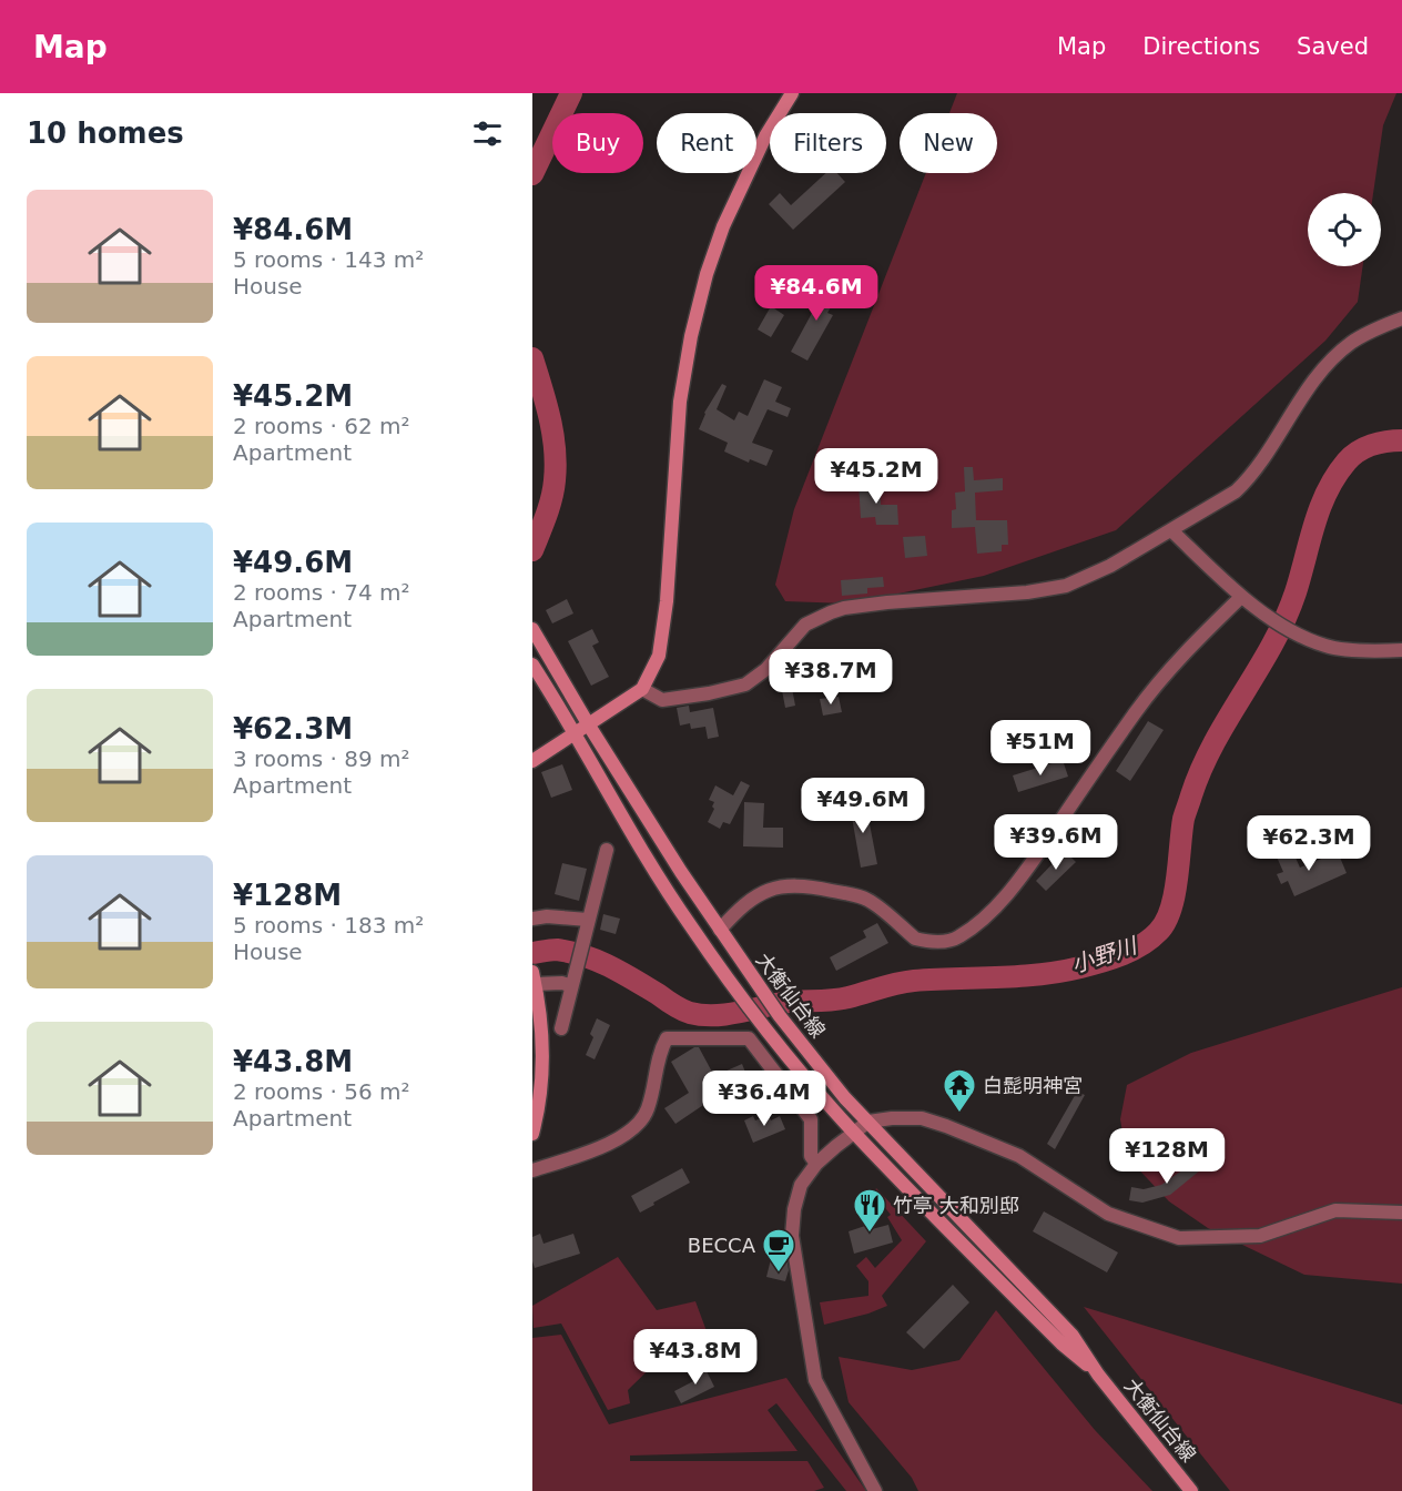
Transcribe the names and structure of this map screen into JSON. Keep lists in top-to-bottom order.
{
  "streets": {
    "main road": ["大衡仙台線"]
  },
  "water": ["小野川"],
  "places": {
    "temple": ["白髭明神宮"],
    "restaurant": ["竹亭 大和別邸"],
    "cafe": ["BECCA"]
  },
  "page": {
    "header": "Map",
    "nav": ["Map", "Directions", "Saved"],
    "heading": "10 homes",
    "chip": [
      "Buy",
      "Rent",
      "Filters",
      "New"
    ],
    "list": [
      {
        "name": "¥84.6M",
        "note": "5 rooms · 143 m² · House"
      },
      {
        "name": "¥45.2M",
        "note": "2 rooms · 62 m² · Apartment"
      },
      {
        "name": "¥49.6M",
        "note": "2 rooms · 74 m² · Apartment"
      },
      {
        "name": "¥62.3M",
        "note": "3 rooms · 89 m² · Apartment"
      },
      {
        "name": "¥128M",
        "note": "5 rooms · 183 m² · House"
      },
      {
        "name": "¥43.8M",
        "note": "2 rooms · 56 m² · Apartment"
      }
    ],
    "price": [
      "¥84.6M",
      "¥45.2M",
      "¥38.7M",
      "¥51M",
      "¥49.6M",
      "¥39.6M",
      "¥62.3M",
      "¥36.4M",
      "¥128M",
      "¥43.8M"
    ]
  }
}
